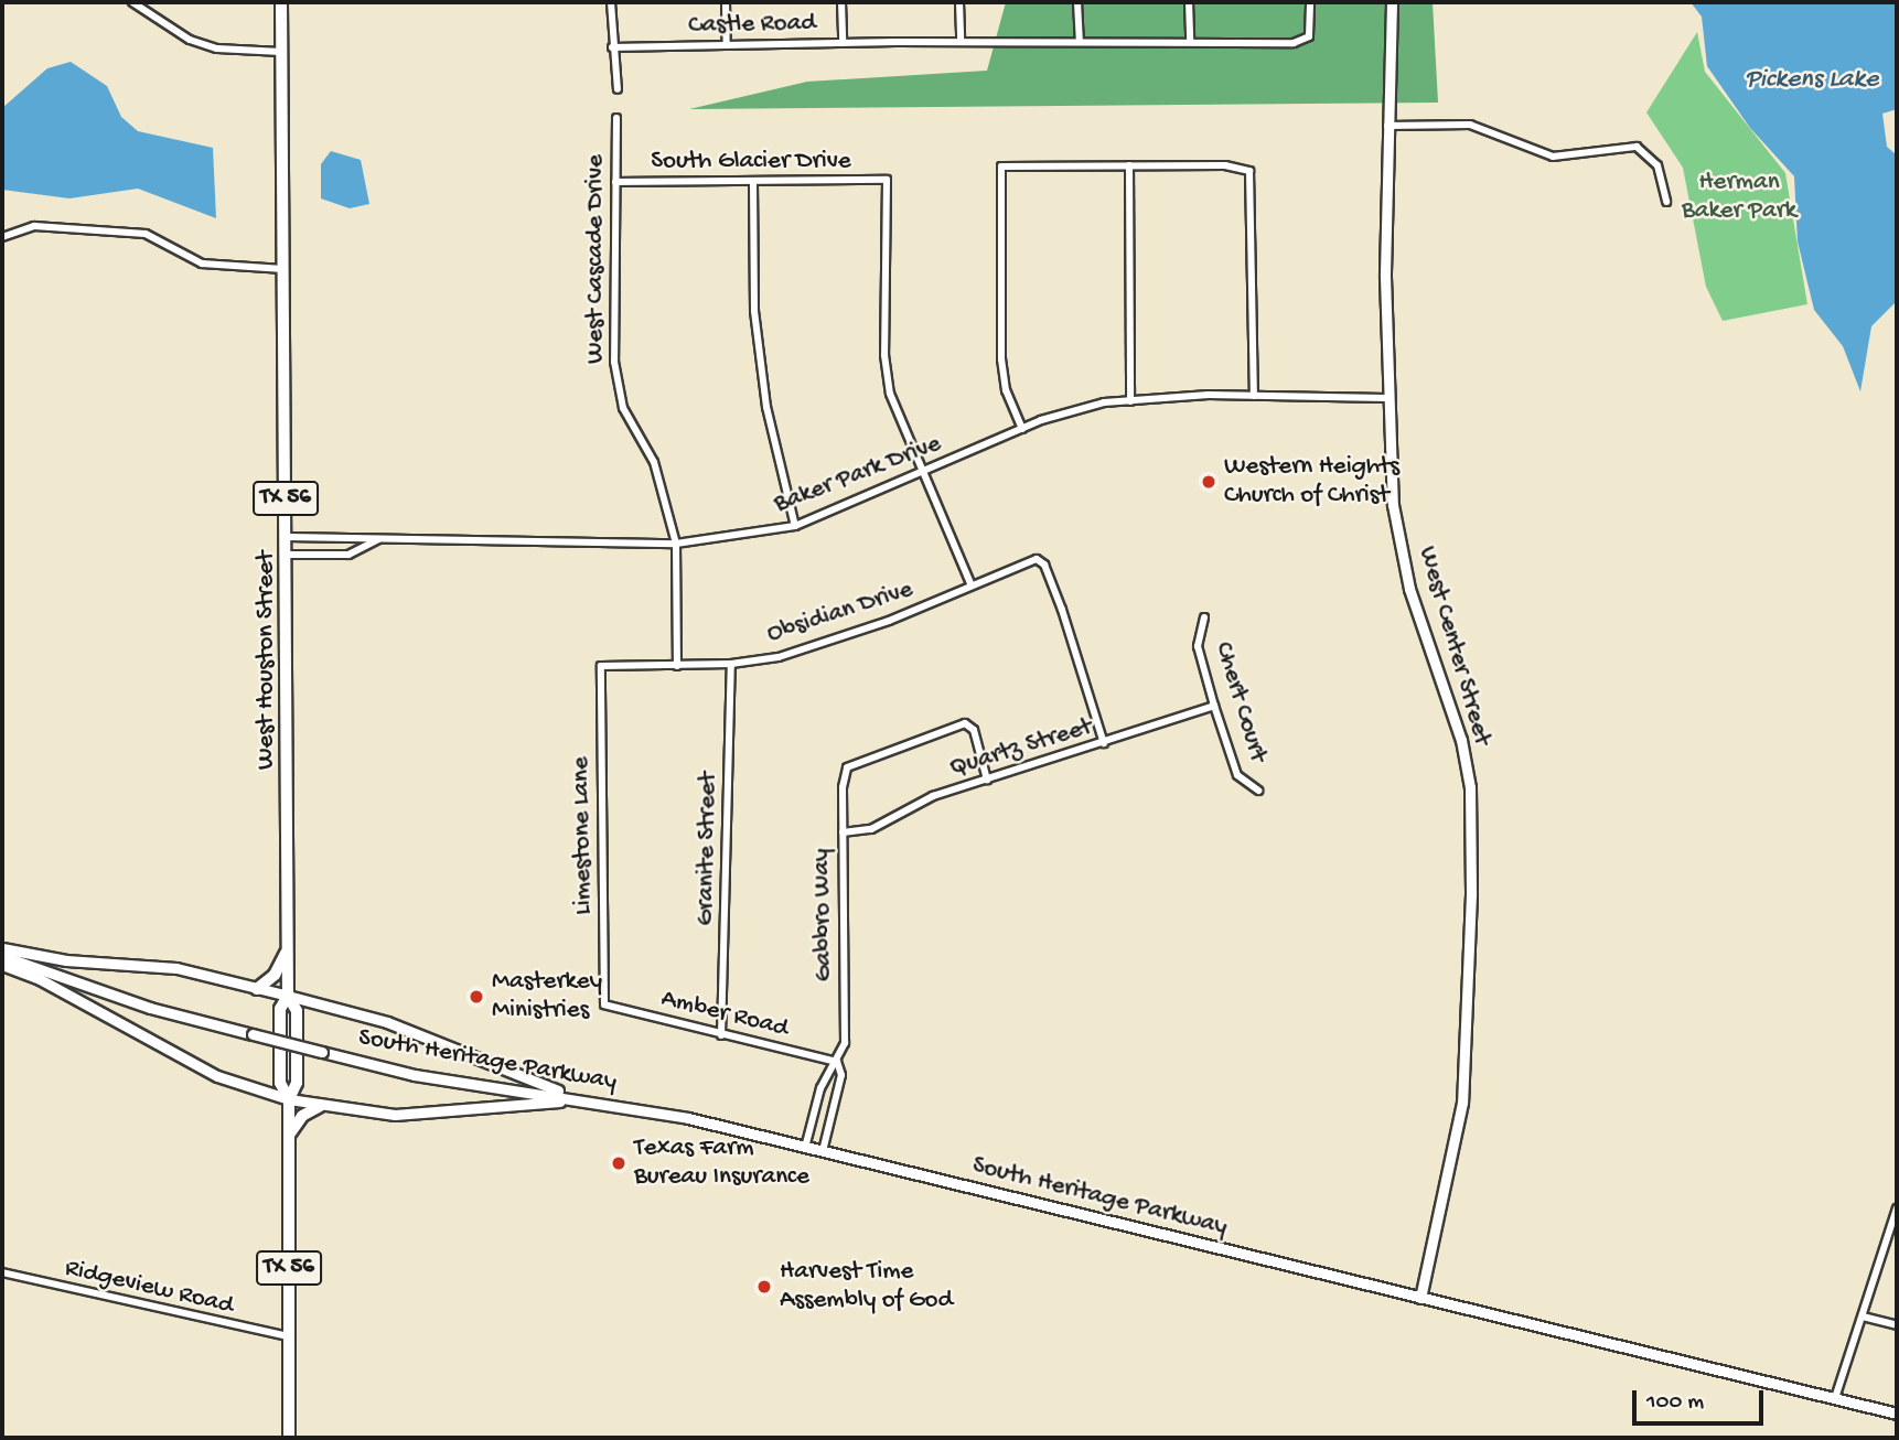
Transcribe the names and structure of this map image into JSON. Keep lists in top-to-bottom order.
{
  "streets": {
    "main road": [
      "TX 56",
      "West Center Street",
      "West Houston Street",
      "South Heritage Parkway"
    ],
    "street": [
      "Castle Road",
      "South Glacier Drive",
      "West Cascade Drive",
      "Baker Park Drive",
      "Obsidian Drive",
      "Chert Court",
      "Quartz Street",
      "Limestone Lane",
      "Granite Street",
      "Gabbro Way",
      "Amber Road",
      "Ridgeview Road"
    ]
  },
  "crossings": [
    ["South Glacier Drive", "West Cascade Drive"],
    ["South Glacier Drive", "Baker Park Drive"],
    ["West Cascade Drive", "Baker Park Drive"],
    ["West Cascade Drive", "Obsidian Drive"],
    ["Baker Park Drive", "West Center Street"],
    ["Baker Park Drive", "West Houston Street"],
    ["Obsidian Drive", "Quartz Street"],
    ["Obsidian Drive", "Limestone Lane"],
    ["Obsidian Drive", "Granite Street"],
    ["West Center Street", "South Heritage Parkway"],
    ["West Houston Street", "Ridgeview Road"],
    ["Chert Court", "Quartz Street"],
    ["Quartz Street", "Gabbro Way"],
    ["Limestone Lane", "Amber Road"],
    ["Granite Street", "Amber Road"],
    ["Gabbro Way", "Amber Road"],
    ["Gabbro Way", "South Heritage Parkway"]
  ],
  "water": ["Pickens Lake"],
  "parks": ["Herman Baker Park"],
  "places": [
    "Western Heights Church of Christ",
    "Masterkey Ministries",
    "Texas Farm Bureau Insurance",
    "Harvest Time Assembly of God"
  ],
  "scale_bar": "100 m"
}
